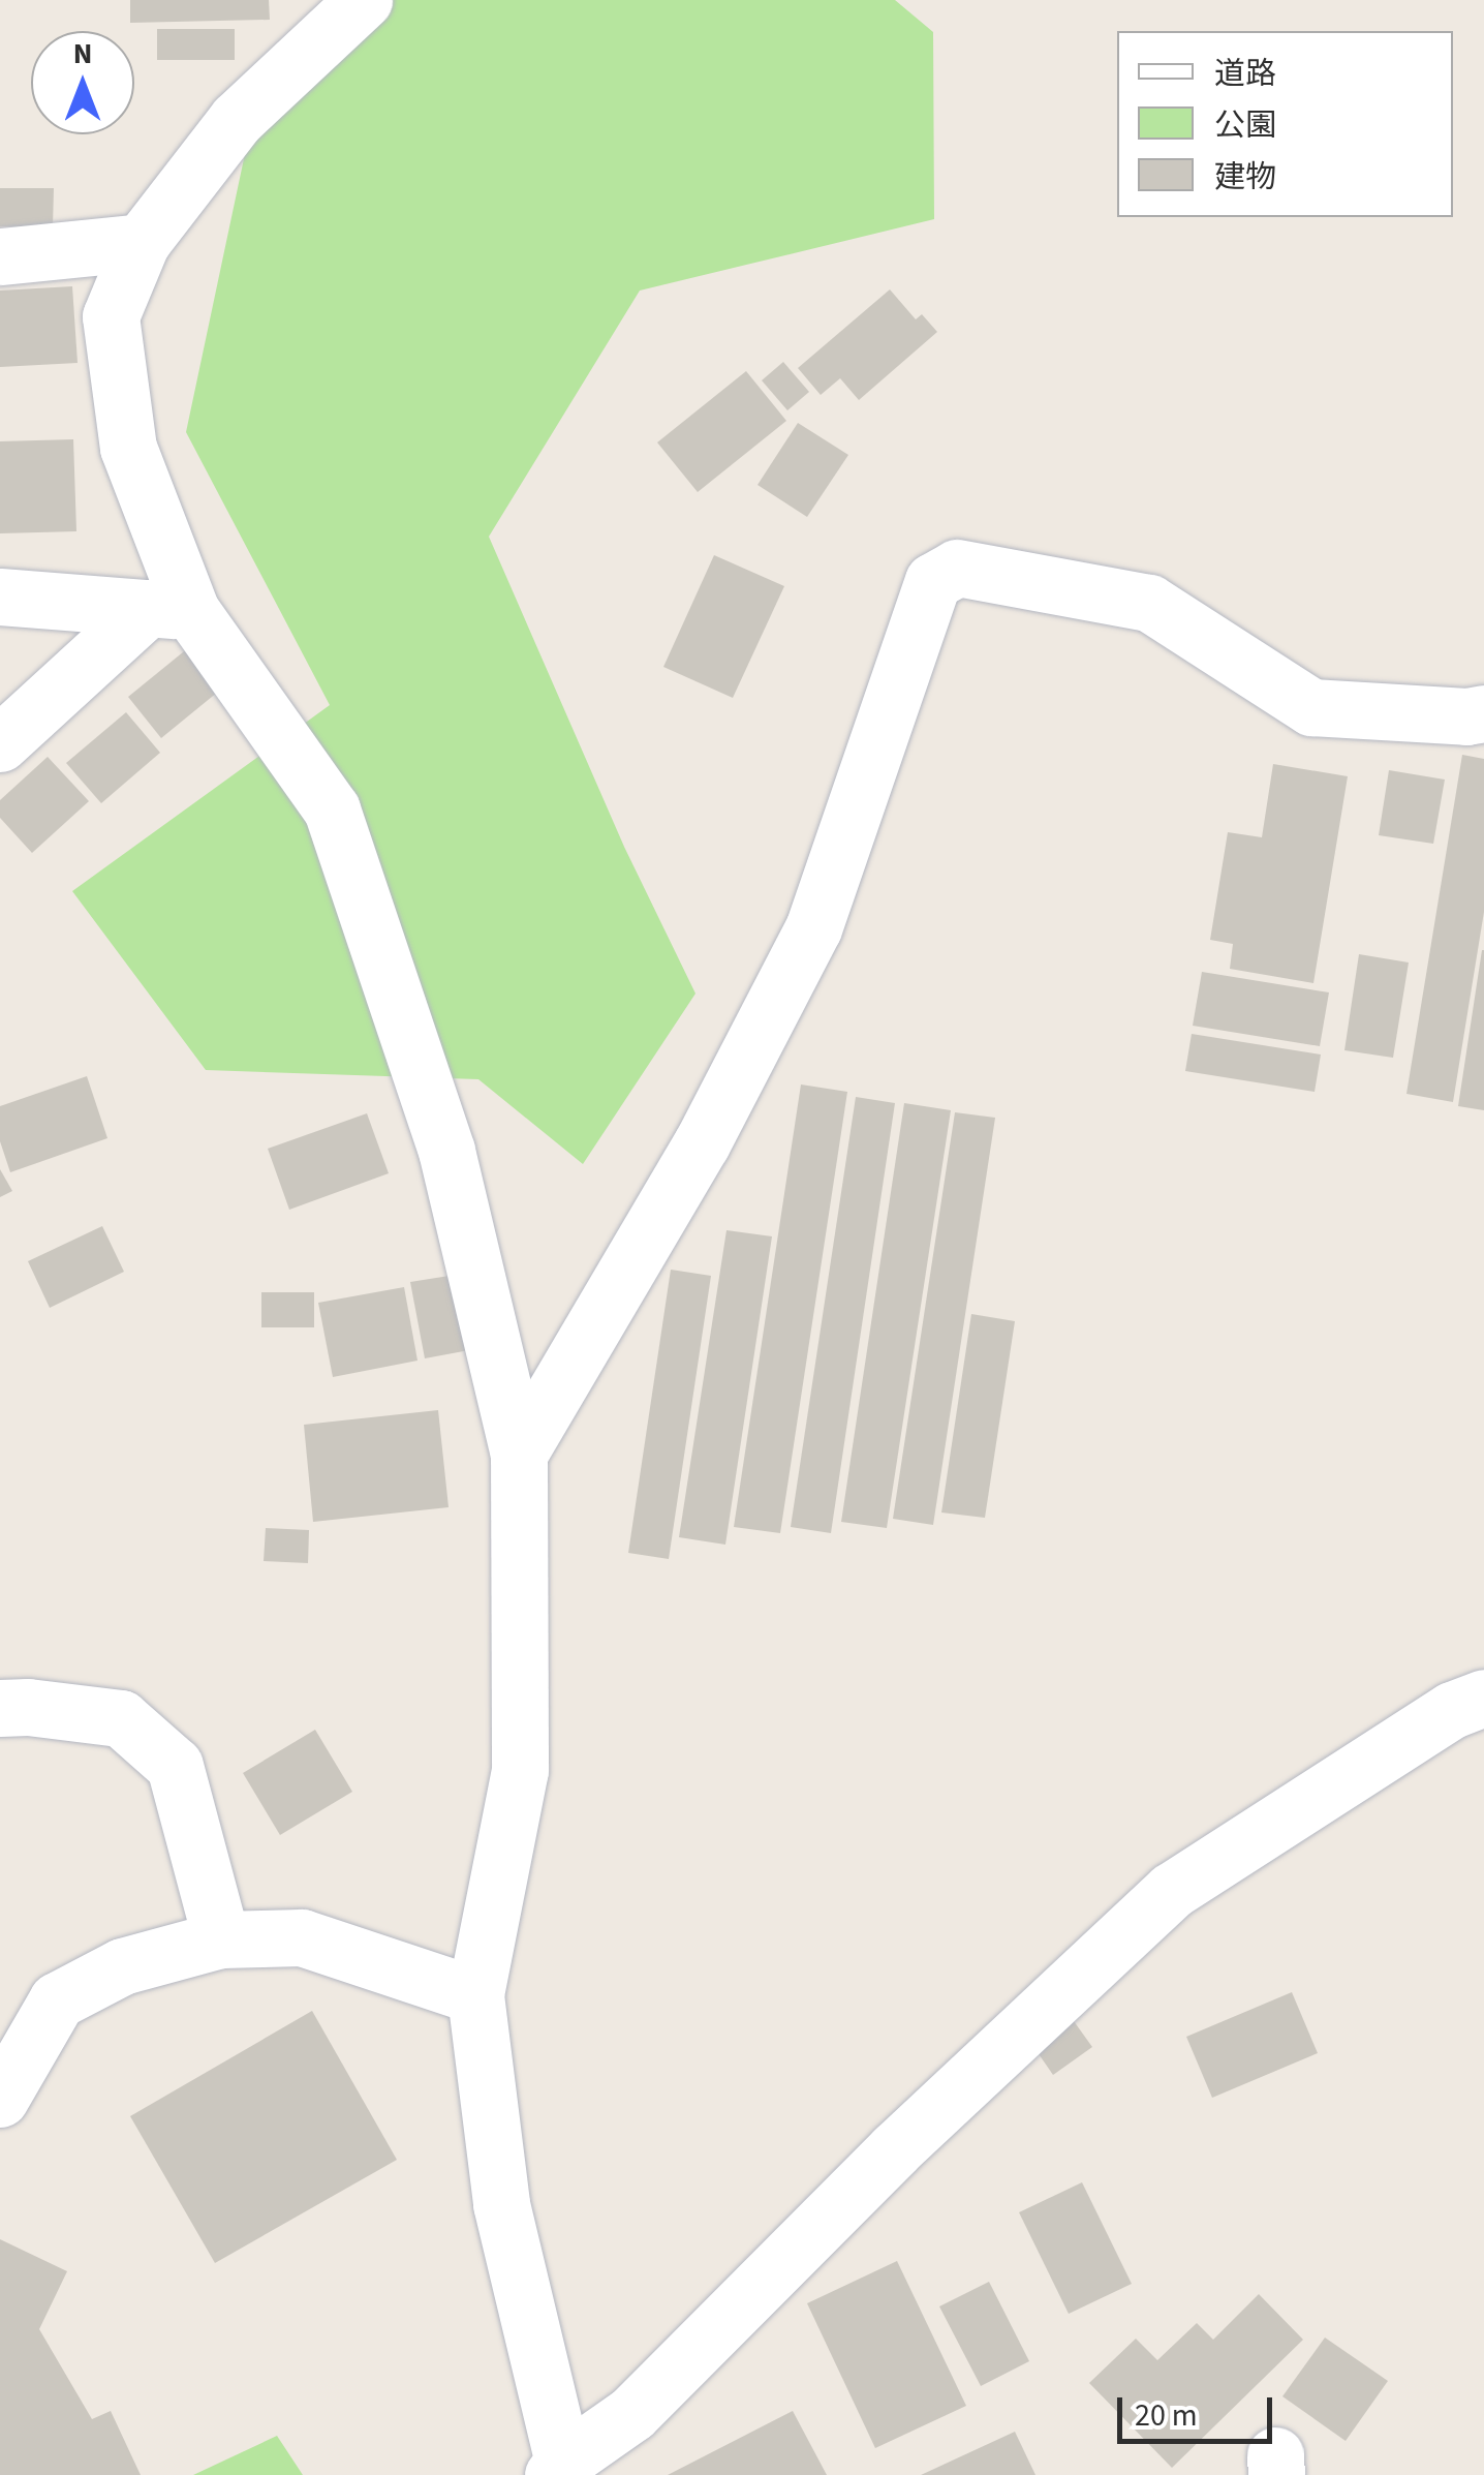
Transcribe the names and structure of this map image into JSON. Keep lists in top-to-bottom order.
{
  "legend": ["道路", "公園", "建物"],
  "scale_bar": "20 m",
  "north": "top"
}
